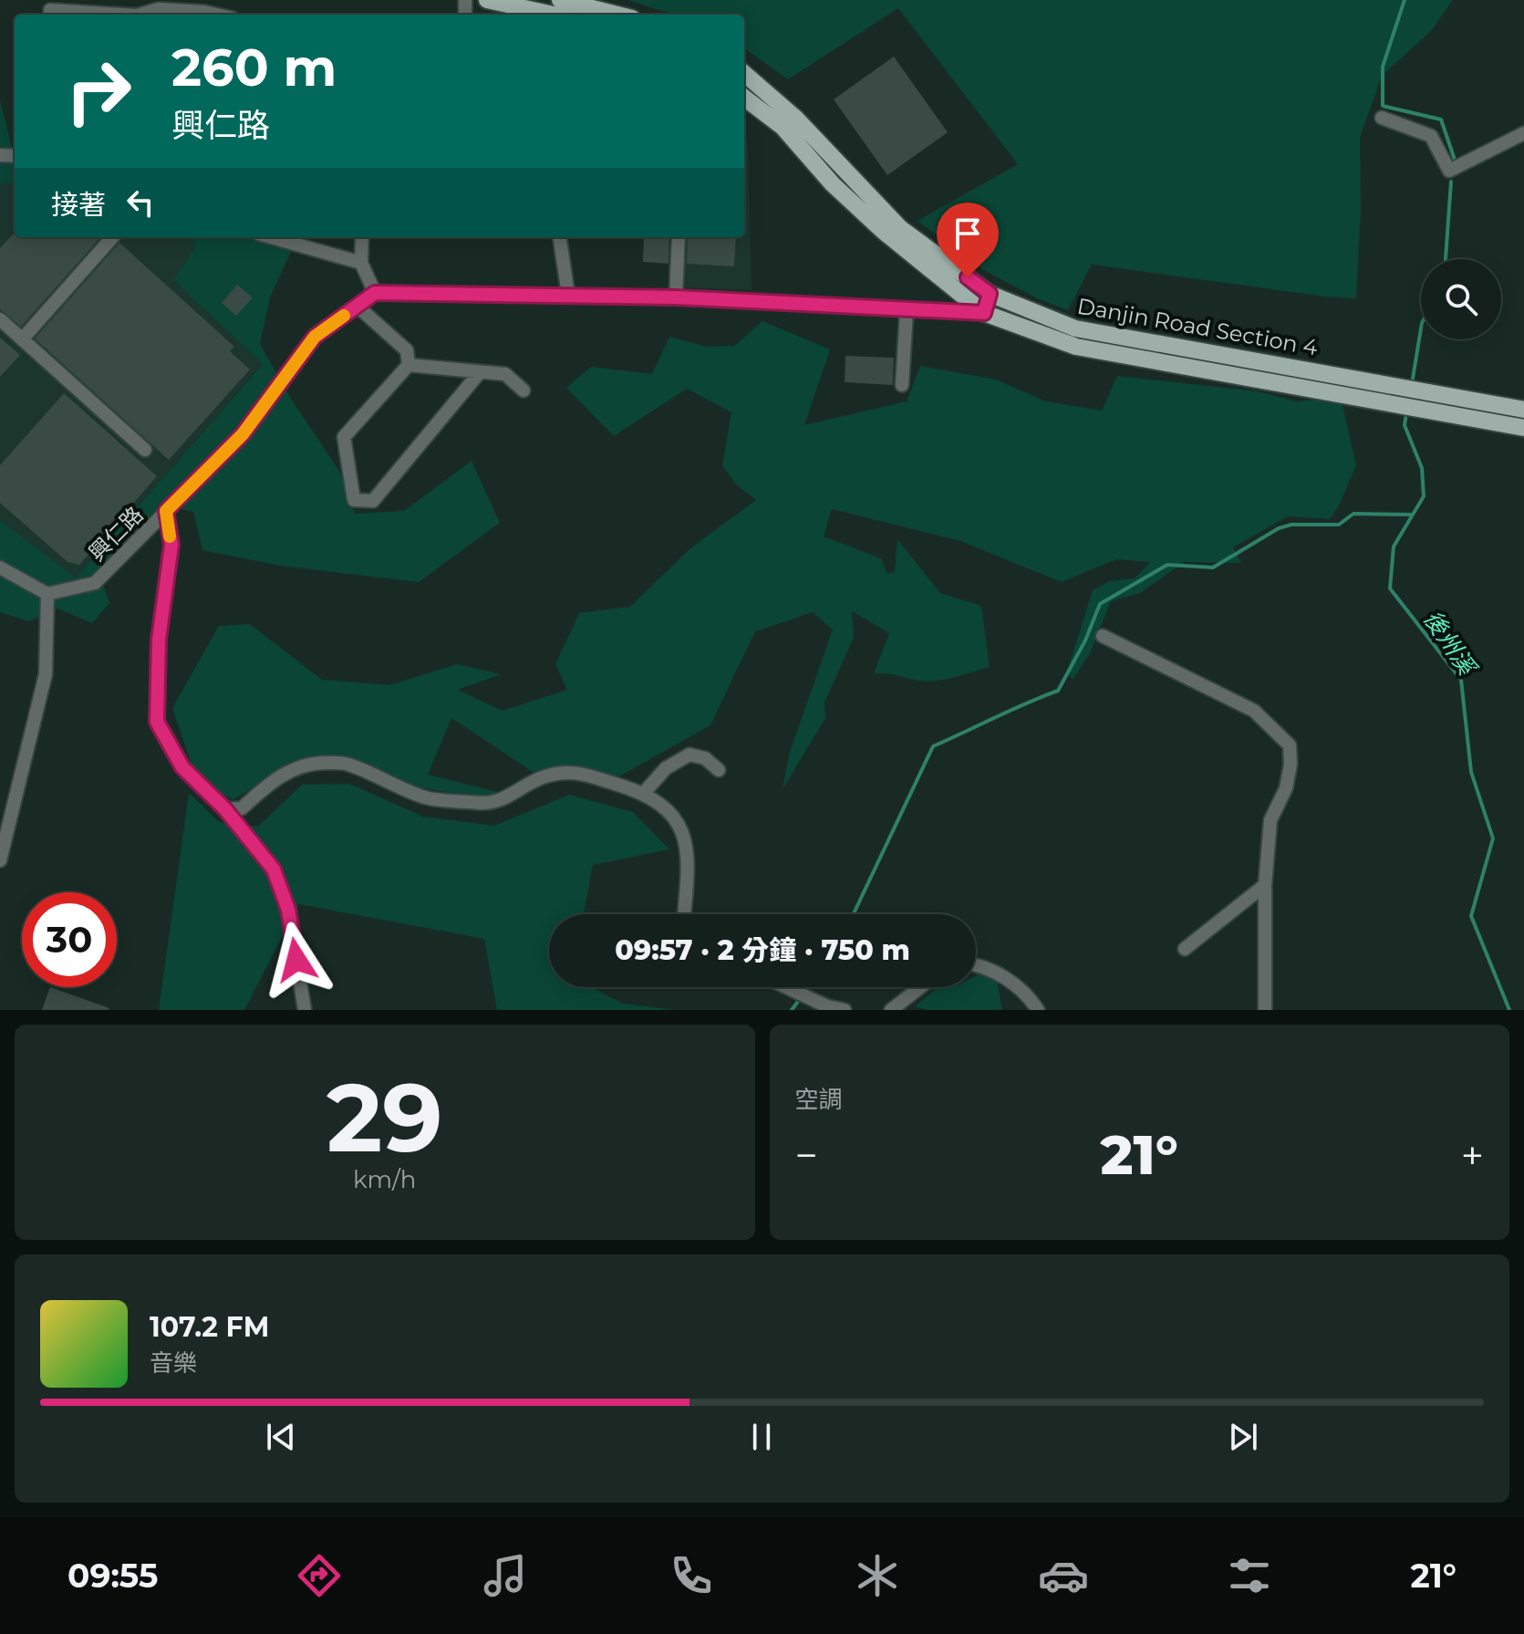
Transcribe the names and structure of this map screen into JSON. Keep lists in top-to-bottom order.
{
  "streets": {
    "main road": ["Danjin Road Section 4"],
    "street": ["興仁路"]
  },
  "water": ["後州溪"],
  "page": {
    "turn": ["260 m", "興仁路"],
    "then": "接著",
    "limit": "30",
    "trip": "09:57 · 2 分鐘 · 750 m",
    "tile": [
      ["29", "km/h"],
      "空調"
    ],
    "heat": ["−", "21°", "+"],
    "song": ["107.2 FM", "音樂"],
    "tabs": ["09:55", "21°"]
  }
}
